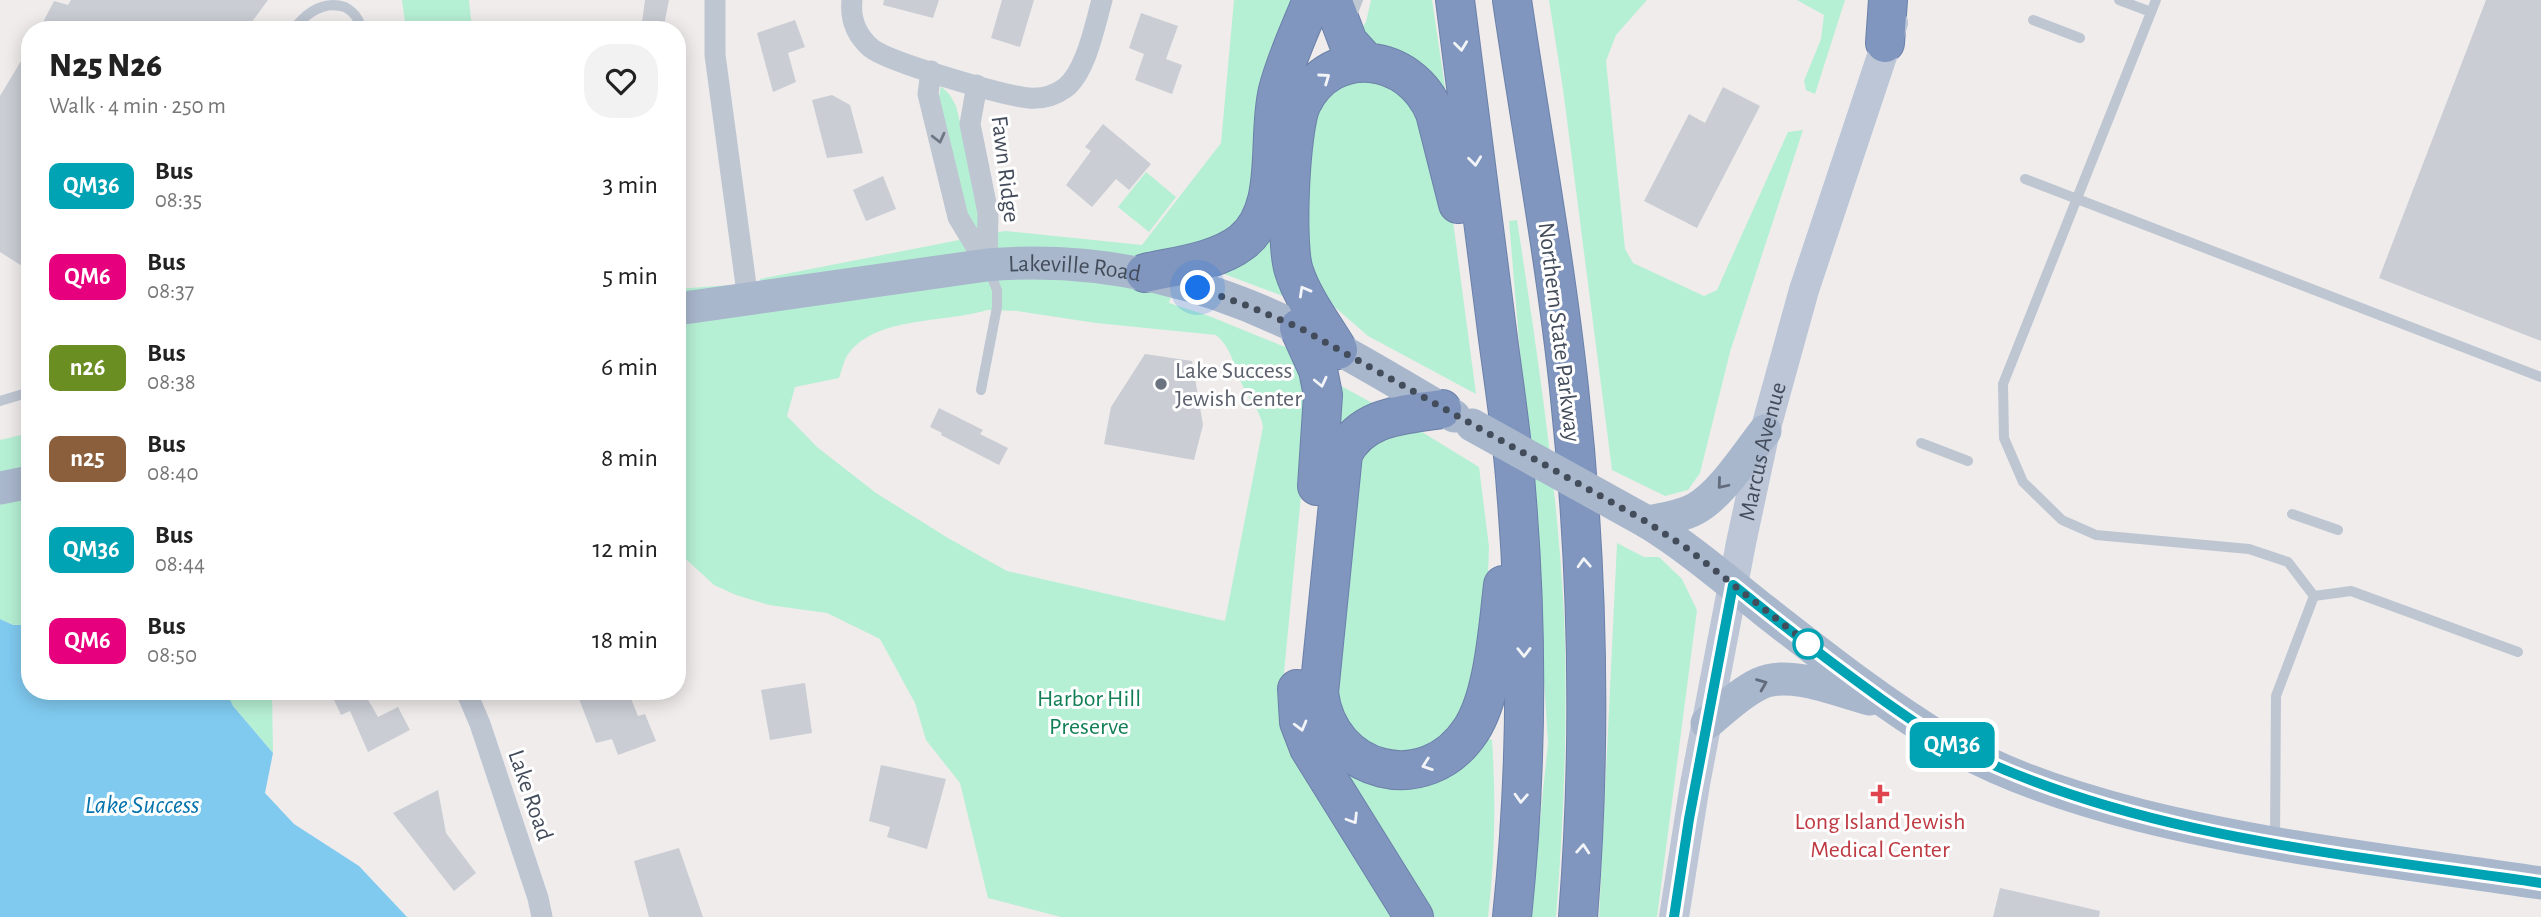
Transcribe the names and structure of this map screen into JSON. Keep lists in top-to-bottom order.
{
  "streets": {
    "highway": ["Northern State Parkway"],
    "main road": ["Lakeville Road", "Marcus Avenue"],
    "street": ["Fawn Ridge", "Lake Road"]
  },
  "crossings": [
    ["Fawn Ridge", "Lakeville Road"],
    ["Lakeville Road", "Marcus Avenue"]
  ],
  "water": ["Lake Success"],
  "parks": ["Harbor Hill Preserve"],
  "places": {
    "other": ["Lake Success Jewish Center"],
    "health": ["Long Island Jewish Medical Center"]
  },
  "lines": ["bus line QM36"],
  "page": {
    "on_map": "QM36",
    "heading": ["N25 N26", "Walk · 4 min · 250 m"],
    "list": [
      {
        "mark": "QM36",
        "name": "Bus",
        "note": "08:35",
        "value": "3 min"
      },
      {
        "mark": "QM6",
        "name": "Bus",
        "note": "08:37",
        "value": "5 min"
      },
      {
        "mark": "n26",
        "name": "Bus",
        "note": "08:38",
        "value": "6 min"
      },
      {
        "mark": "n25",
        "name": "Bus",
        "note": "08:40",
        "value": "8 min"
      },
      {
        "mark": "QM36",
        "name": "Bus",
        "note": "08:44",
        "value": "12 min"
      },
      {
        "mark": "QM6",
        "name": "Bus",
        "note": "08:50",
        "value": "18 min"
      }
    ]
  }
}
